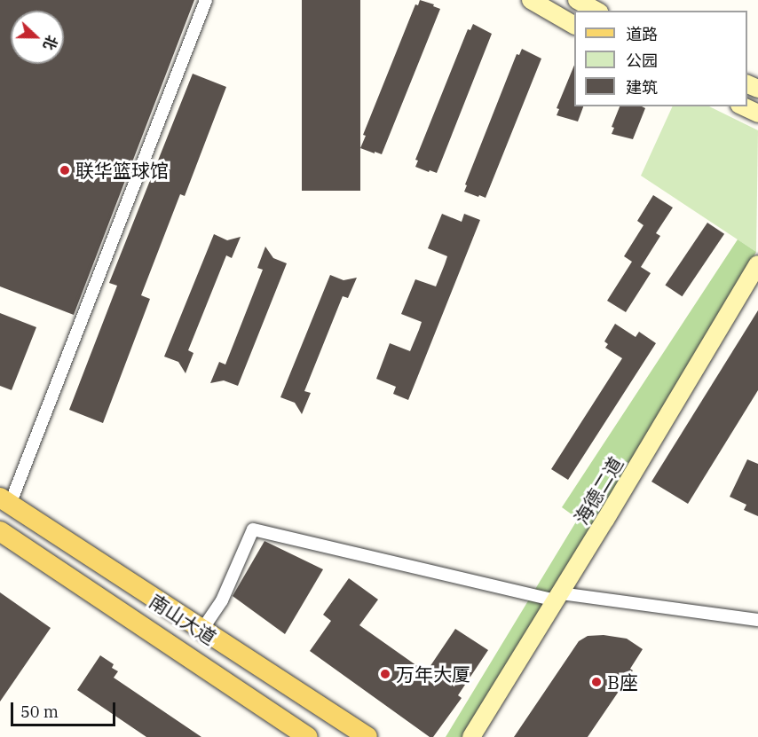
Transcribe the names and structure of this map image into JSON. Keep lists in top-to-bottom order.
{
  "streets": {
    "main road": ["南山大道"],
    "street": ["海德二道"]
  },
  "places": ["联华篮球馆", "万年大厦", "B座"],
  "legend": ["道路", "公园", "建筑"],
  "scale_bar": "50 m",
  "north": "right"
}
